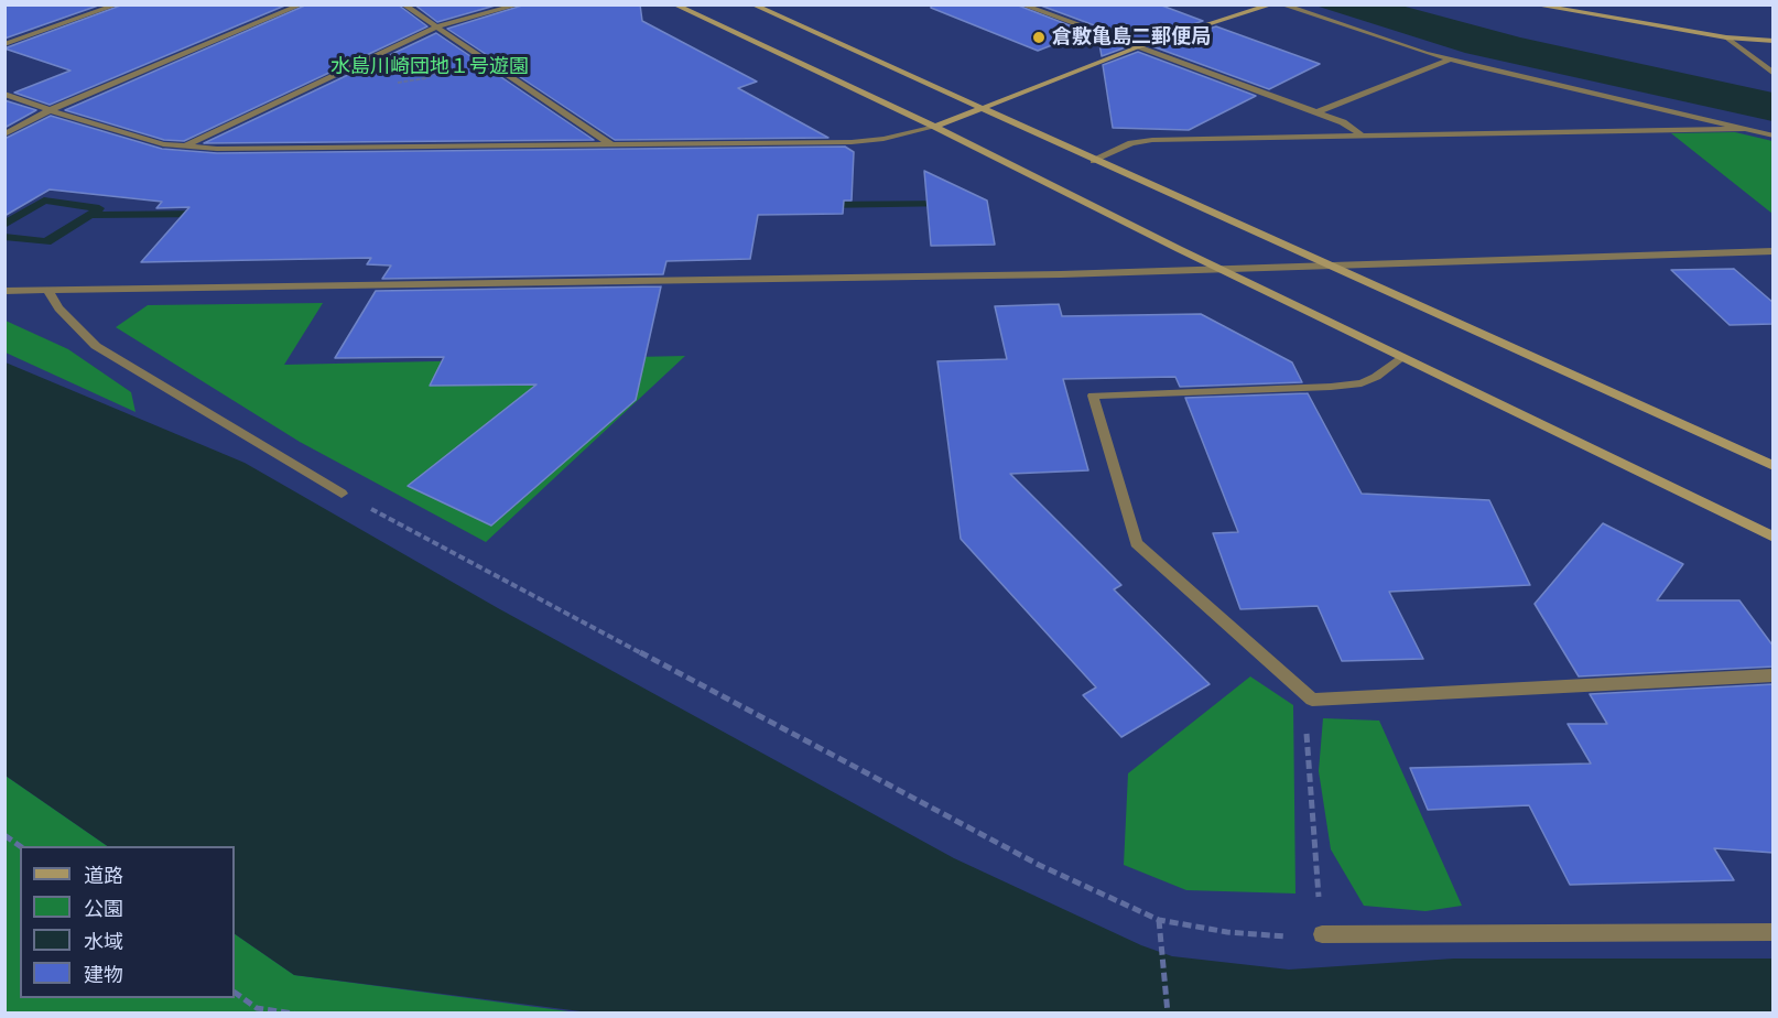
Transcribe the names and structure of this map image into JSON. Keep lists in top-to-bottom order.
{
  "parks": ["水島川崎団地１号遊園"],
  "places": ["倉敷亀島二郵便局"],
  "legend": [
    "道路",
    "公園",
    "水域",
    "建物"
  ]
}
